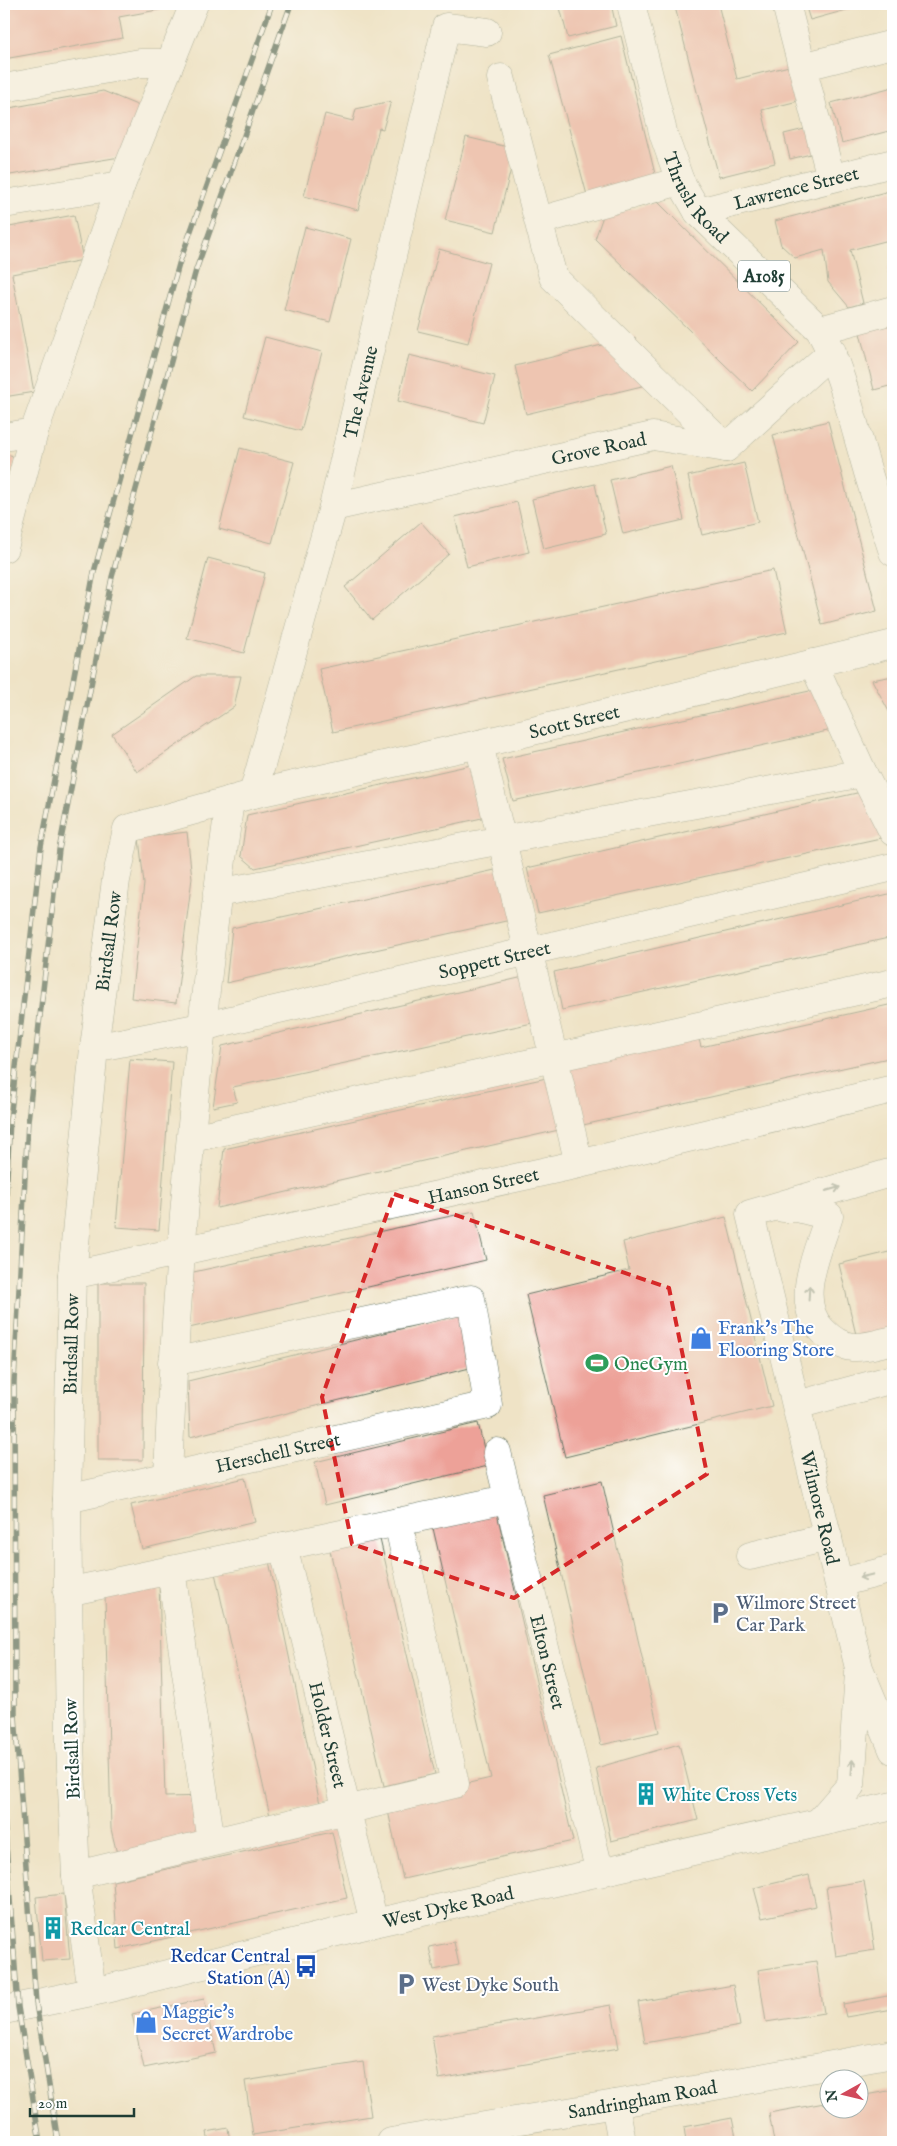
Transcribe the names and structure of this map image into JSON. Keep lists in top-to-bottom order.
{
  "streets": {
    "street": [
      "Lawrence Street",
      "Thrush Road",
      "A1085",
      "The Avenue",
      "Grove Road",
      "Scott Street",
      "Birdsall Row",
      "Soppett Street",
      "Hanson Street",
      "Herschell Street",
      "Wilmore Road",
      "Elton Street",
      "Holder Street",
      "West Dyke Road",
      "Sandringham Road"
    ]
  },
  "crossings": [
    ["Lawrence Street", "Thrush Road"],
    ["The Avenue", "Grove Road"],
    ["The Avenue", "Scott Street"],
    ["The Avenue", "Birdsall Row"],
    ["The Avenue", "Soppett Street"],
    ["The Avenue", "Hanson Street"],
    ["The Avenue", "Herschell Street"],
    ["Scott Street", "Birdsall Row"],
    ["Birdsall Row", "Soppett Street"],
    ["Birdsall Row", "Hanson Street"],
    ["Birdsall Row", "Herschell Street"],
    ["Birdsall Row", "West Dyke Road"],
    ["Wilmore Road", "West Dyke Road"],
    ["Elton Street", "West Dyke Road"],
    ["Holder Street", "West Dyke Road"]
  ],
  "places": {
    "shop": ["Frank's The Flooring Store", "Maggie's Secret Wardrobe"],
    "sports": ["OneGym"],
    "parking": ["Wilmore Street Car Park", "West Dyke South"],
    "building": ["White Cross Vets", "Redcar Central"],
    "bus stop": ["Redcar Central Station (A)"]
  },
  "scale_bar": "20 m",
  "north": "left"
}
